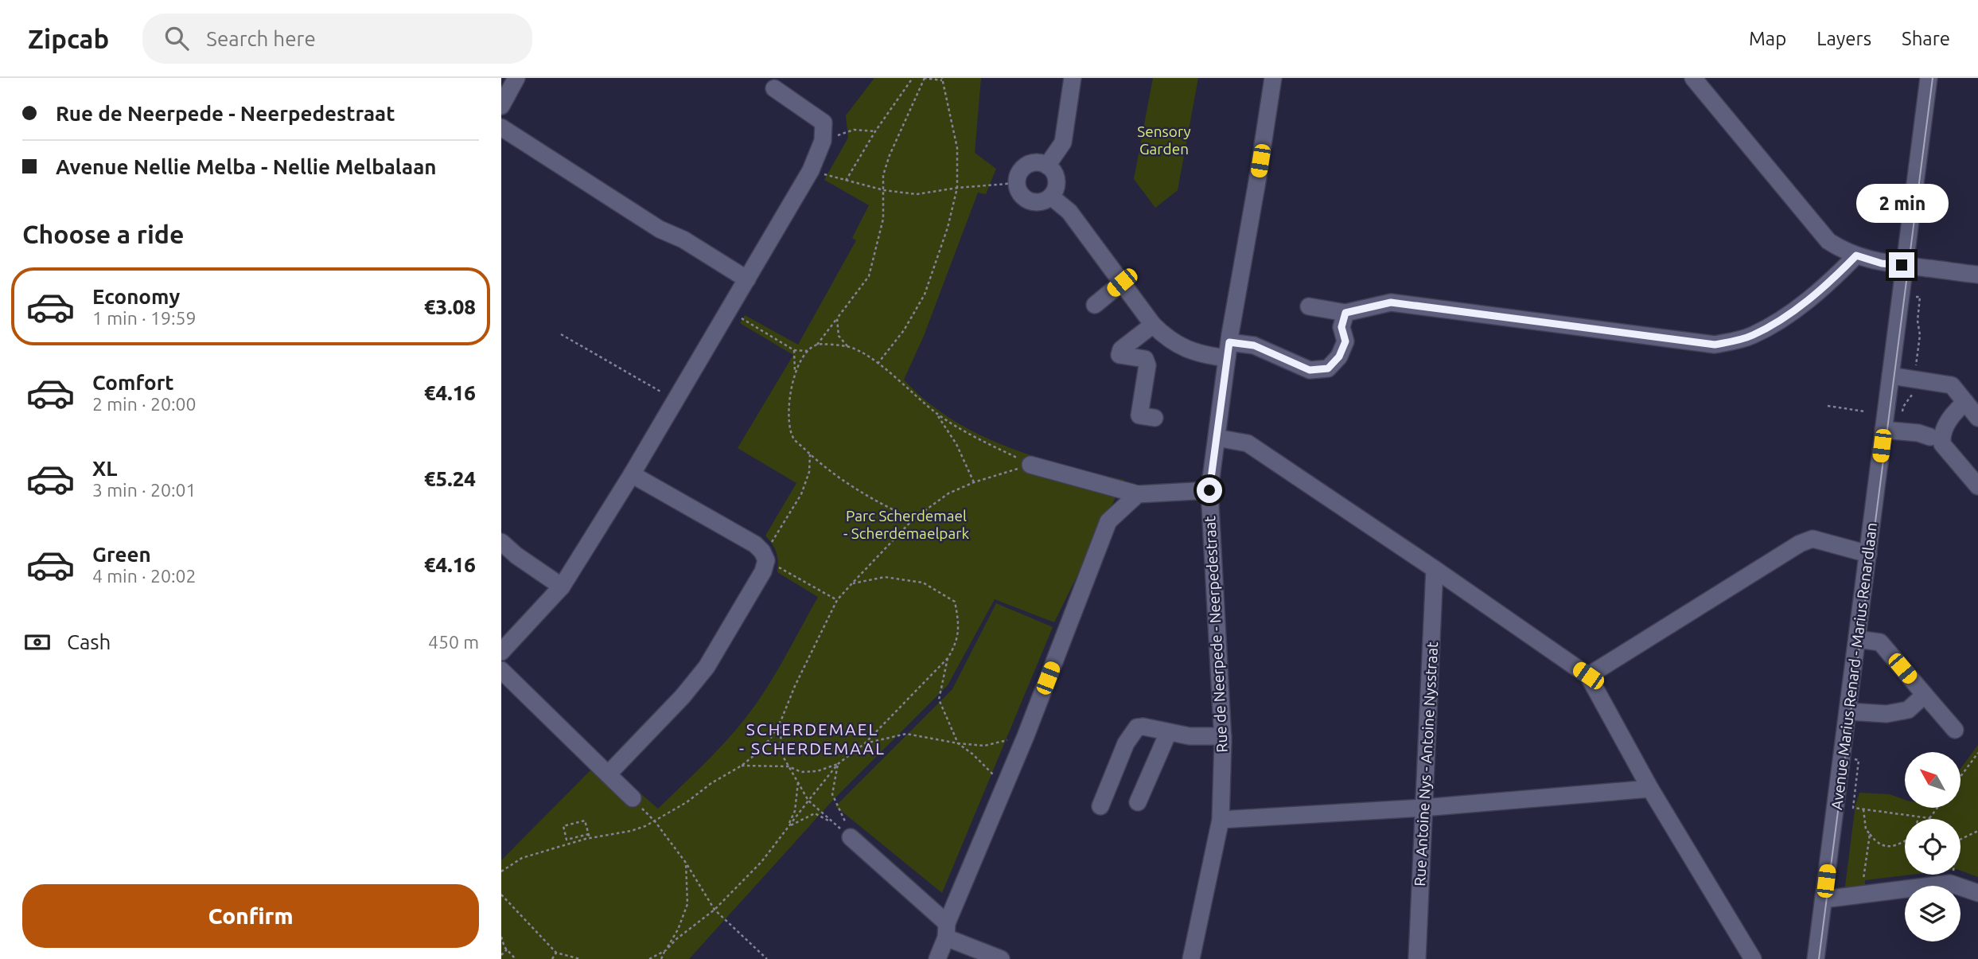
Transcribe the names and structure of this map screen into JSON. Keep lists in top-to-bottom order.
{
  "streets": {
    "street": ["Rue de Neerpede - Neerpedestraat", "Avenue Marius Renard - Marius Renardlaan", "Rue Antoine Nys - Antoine Nysstraat"]
  },
  "districts": ["SCHERDEMAEL - SCHERDEMAAL"],
  "parks": ["Sensory Garden", "Parc Scherdemael - Scherdemaelpark"],
  "north": "top left",
  "page": {
    "header": "Zipcab",
    "search": "Search here",
    "nav": ["Map", "Layers", "Share"],
    "banner": ["Rue de Neerpede - Neerpedestraat", "Avenue Nellie Melba - Nellie Melbalaan"],
    "bubble": "2 min",
    "heading": "Choose a ride",
    "list": [
      {
        "name": "Economy",
        "note": "1 min · 19:59",
        "value": "€3.08"
      },
      {
        "name": "Comfort",
        "note": "2 min · 20:00",
        "value": "€4.16"
      },
      {
        "name": "XL",
        "note": "3 min · 20:01",
        "value": "€5.24"
      },
      {
        "name": "Green",
        "note": "4 min · 20:02",
        "value": "€4.16"
      }
    ],
    "pay": ["Cash", "450 m"],
    "buttons": "Confirm"
  }
}
